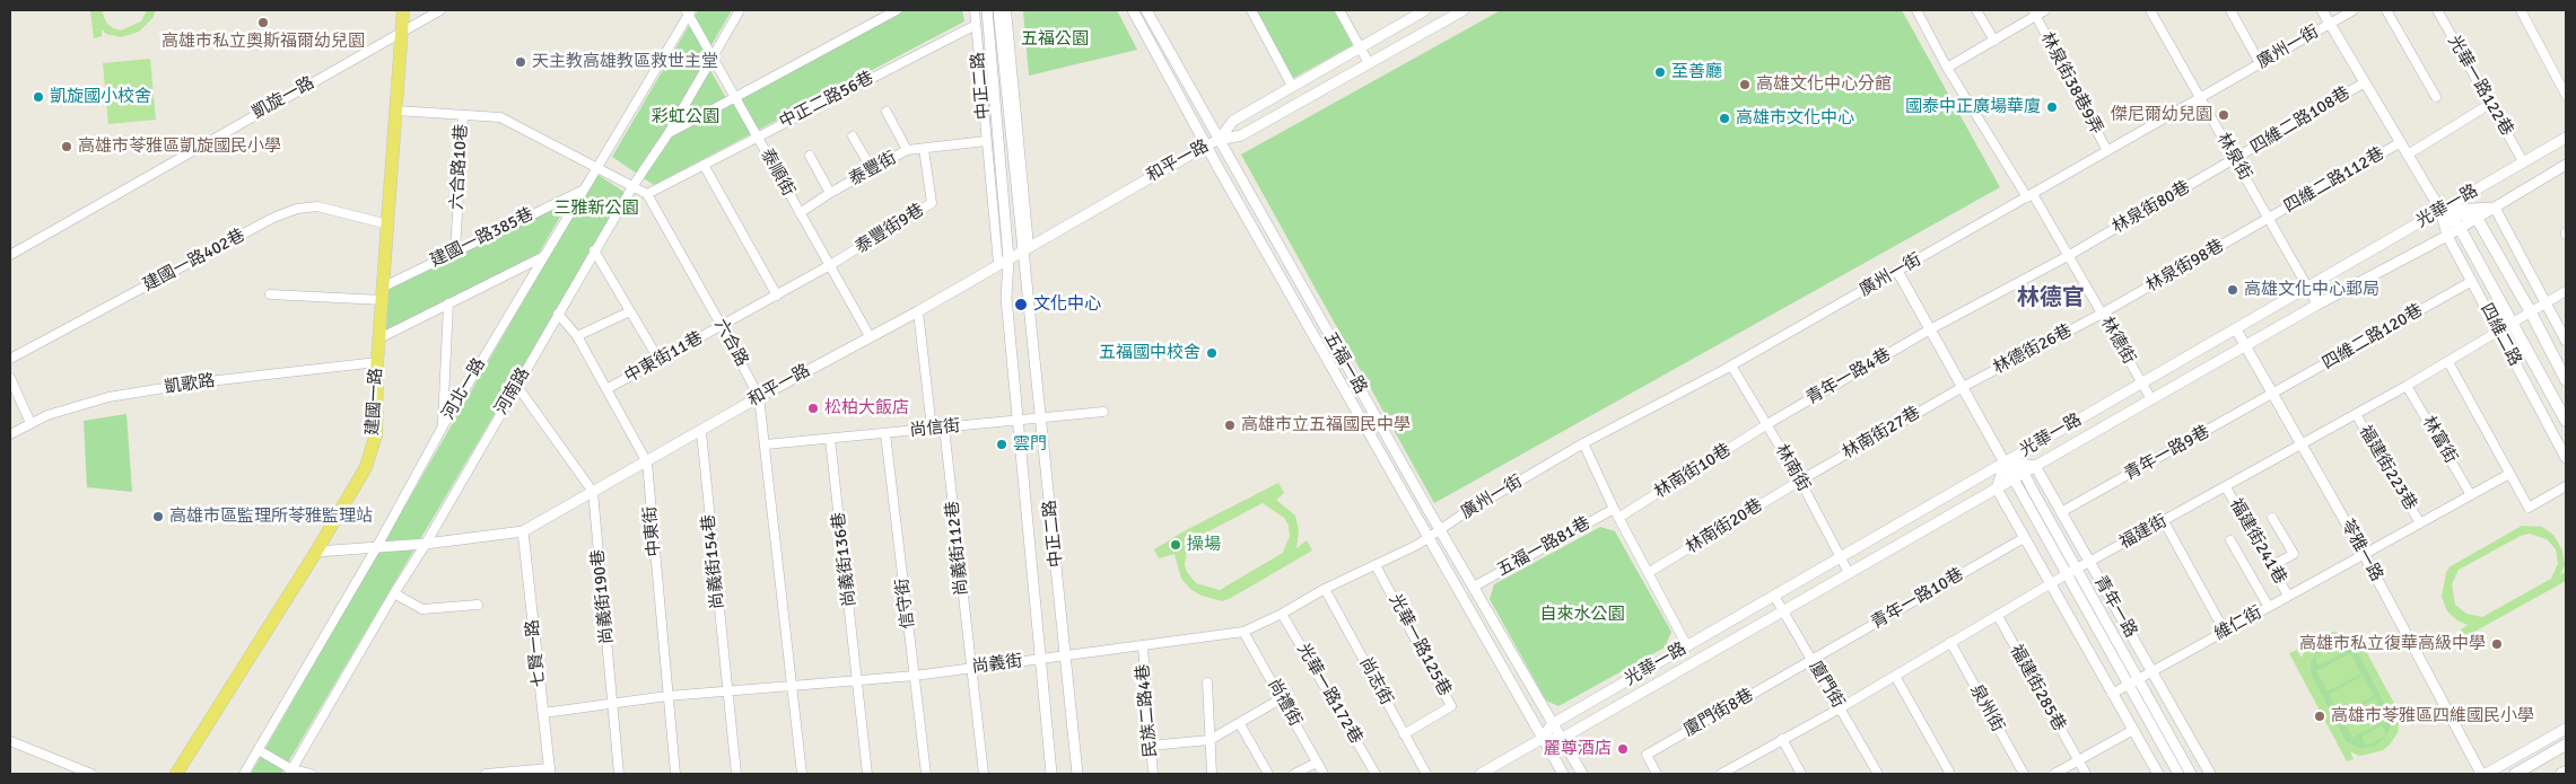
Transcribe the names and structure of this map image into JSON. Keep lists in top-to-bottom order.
{
  "streets": {
    "main road": ["四維二路", "建國一路"],
    "street": [
      "廣州一街",
      "林泉街38巷9弄",
      "中正二路",
      "光華一路122巷",
      "凱旋一路",
      "中正二路56巷",
      "四維二路108巷",
      "林泉街",
      "和平一路",
      "六合路10巷",
      "泰豐街",
      "泰順街",
      "四維二路112巷",
      "光華一路",
      "林泉街80巷",
      "泰豐街9巷",
      "建國一路385巷",
      "建國一路402巷",
      "林泉街98巷",
      "四維二路120巷",
      "林德街",
      "六合路",
      "林德街26巷",
      "中東街11巷",
      "五福一路",
      "青年一路4巷",
      "凱歌路",
      "河北一路",
      "河南路",
      "尚信街",
      "林南街27巷",
      "林富街",
      "青年一路9巷",
      "林南街",
      "福建街223巷",
      "林南街10巷",
      "林南街20巷",
      "中東街",
      "福建街",
      "福建街241巷",
      "五福一路81巷",
      "尚義街112巷",
      "苓雅一路",
      "尚義街136巷",
      "尚義街154巷",
      "尚義街190巷",
      "青年一路10巷",
      "信守街",
      "青年一路",
      "維仁街",
      "光華一路125巷",
      "七賢一路",
      "尚義街",
      "尚志街",
      "廈門街",
      "福建街285巷",
      "光華一路172巷",
      "尚禮街",
      "泉州街",
      "民族二路4巷",
      "廈門街8巷"
    ]
  },
  "crossings": [
    ["廣州一街", "林泉街38巷9弄"],
    ["廣州一街", "林泉街"],
    ["廣州一街", "四維二路"],
    ["廣州一街", "林德街"],
    ["廣州一街", "五福一路"],
    ["廣州一街", "林南街"],
    ["廣州一街", "青年一路"],
    ["廣州一街", "尚義街"],
    ["中正二路", "中正二路56巷"],
    ["中正二路", "和平一路"],
    ["中正二路", "泰豐街"],
    ["中正二路", "尚信街"],
    ["中正二路", "尚義街"],
    ["光華一路122巷", "光華一路"],
    ["凱旋一路", "建國一路"],
    ["中正二路56巷", "泰順街"],
    ["中正二路56巷", "六合路"],
    ["四維二路108巷", "林泉街"],
    ["四維二路108巷", "林泉街80巷"],
    ["四維二路108巷", "四維二路"],
    ["林泉街", "四維二路112巷"],
    ["林泉街", "光華一路"],
    ["林泉街", "林泉街80巷"],
    ["林泉街", "林泉街98巷"],
    ["和平一路", "泰順街"],
    ["和平一路", "六合路"],
    ["和平一路", "五福一路"],
    ["和平一路", "河北一路"],
    ["和平一路", "河南路"],
    ["和平一路", "建國一路"],
    ["和平一路", "中東街"],
    ["和平一路", "尚義街154巷"],
    ["和平一路", "尚義街190巷"],
    ["和平一路", "七賢一路"],
    ["六合路10巷", "建國一路385巷"],
    ["六合路10巷", "六合路"],
    ["泰豐街", "泰順街"],
    ["泰豐街", "泰豐街9巷"],
    ["泰順街", "泰豐街9巷"],
    ["泰順街", "中東街11巷"],
    ["泰順街", "河北一路"],
    ["泰順街", "河南路"],
    ["四維二路112巷", "林泉街98巷"],
    ["四維二路112巷", "四維二路"],
    ["光華一路", "四維二路"],
    ["光華一路", "林德街"],
    ["光華一路", "五福一路"],
    ["光華一路", "林南街"],
    ["光華一路", "苓雅一路"],
    ["光華一路", "青年一路"],
    ["光華一路", "廈門街"],
    ["林泉街80巷", "林德街"],
    ["林泉街80巷", "青年一路4巷"],
    ["林泉街80巷", "青年一路"],
    ["泰豐街9巷", "中東街11巷"],
    ["建國一路385巷", "河北一路"],
    ["建國一路385巷", "建國一路"],
    ["建國一路402巷", "建國一路"],
    ["林泉街98巷", "林德街"],
    ["林泉街98巷", "林德街26巷"],
    ["四維二路", "四維二路120巷"],
    ["四維二路", "福建街"],
    ["四維二路120巷", "青年一路9巷"],
    ["四維二路120巷", "苓雅一路"],
    ["林德街", "林德街26巷"],
    ["六合路", "中東街11巷"],
    ["六合路", "河北一路"],
    ["六合路", "河南路"],
    ["六合路", "建國一路"],
    ["六合路", "尚信街"],
    ["六合路", "尚義街"],
    ["林德街26巷", "林南街27巷"],
    ["林德街26巷", "青年一路"],
    ["中東街11巷", "中東街"],
    ["五福一路", "五福一路81巷"],
    ["五福一路", "尚義街"],
    ["青年一路4巷", "林南街"],
    ["青年一路4巷", "林南街10巷"],
    ["青年一路4巷", "青年一路"],
    ["凱歌路", "建國一路"],
    ["河南路", "中東街"],
    ["尚信街", "尚義街112巷"],
    ["尚信街", "尚義街136巷"],
    ["尚信街", "信守街"],
    ["林南街27巷", "林南街"],
    ["林南街27巷", "林南街20巷"],
    ["林南街27巷", "青年一路"],
    ["林富街", "福建街"],
    ["林富街", "維仁街"],
    ["青年一路9巷", "苓雅一路"],
    ["青年一路9巷", "青年一路"],
    ["林南街", "林南街10巷"],
    ["林南街", "林南街20巷"],
    ["福建街223巷", "福建街"],
    ["福建街223巷", "維仁街"],
    ["中東街", "尚義街"],
    ["福建街", "福建街241巷"],
    ["福建街", "苓雅一路"],
    ["福建街", "青年一路"],
    ["福建街", "廈門街"],
    ["福建街", "福建街285巷"],
    ["福建街", "泉州街"],
    ["福建街241巷", "維仁街"],
    ["尚義街112巷", "尚義街"],
    ["苓雅一路", "維仁街"],
    ["尚義街136巷", "尚義街"],
    ["尚義街154巷", "尚義街"],
    ["尚義街190巷", "尚義街"],
    ["青年一路10巷", "廈門街"],
    ["青年一路10巷", "廈門街8巷"],
    ["信守街", "尚義街"],
    ["青年一路", "維仁街"],
    ["光華一路125巷", "尚義街"],
    ["光華一路125巷", "尚志街"],
    ["七賢一路", "尚義街"],
    ["尚義街", "尚志街"],
    ["尚義街", "光華一路172巷"],
    ["尚義街", "尚禮街"],
    ["尚義街", "民族二路4巷"],
    ["廈門街", "廈門街8巷"]
  ],
  "districts": ["林德官"],
  "parks": [
    "五福公園",
    "彩虹公園",
    "三雅新公園",
    "自來水公園"
  ],
  "places": [
    "高雄市私立奧斯福爾幼兒園",
    "天主教高雄教區救世主堂",
    "至善廳",
    "高雄文化中心分館",
    "凱旋國小校舍",
    "國泰中正廣場華廈",
    "傑尼爾幼兒園",
    "高雄市文化中心",
    "高雄市苓雅區凱旋國民小學",
    "高雄文化中心郵局",
    "文化中心",
    "五福國中校舍",
    "松柏大飯店",
    "高雄市立五福國民中學",
    "雲門",
    "高雄市區監理所苓雅監理站",
    "操場",
    "高雄市私立復華高級中學",
    "高雄市苓雅區四維國民小學",
    "麗尊酒店"
  ]
}
